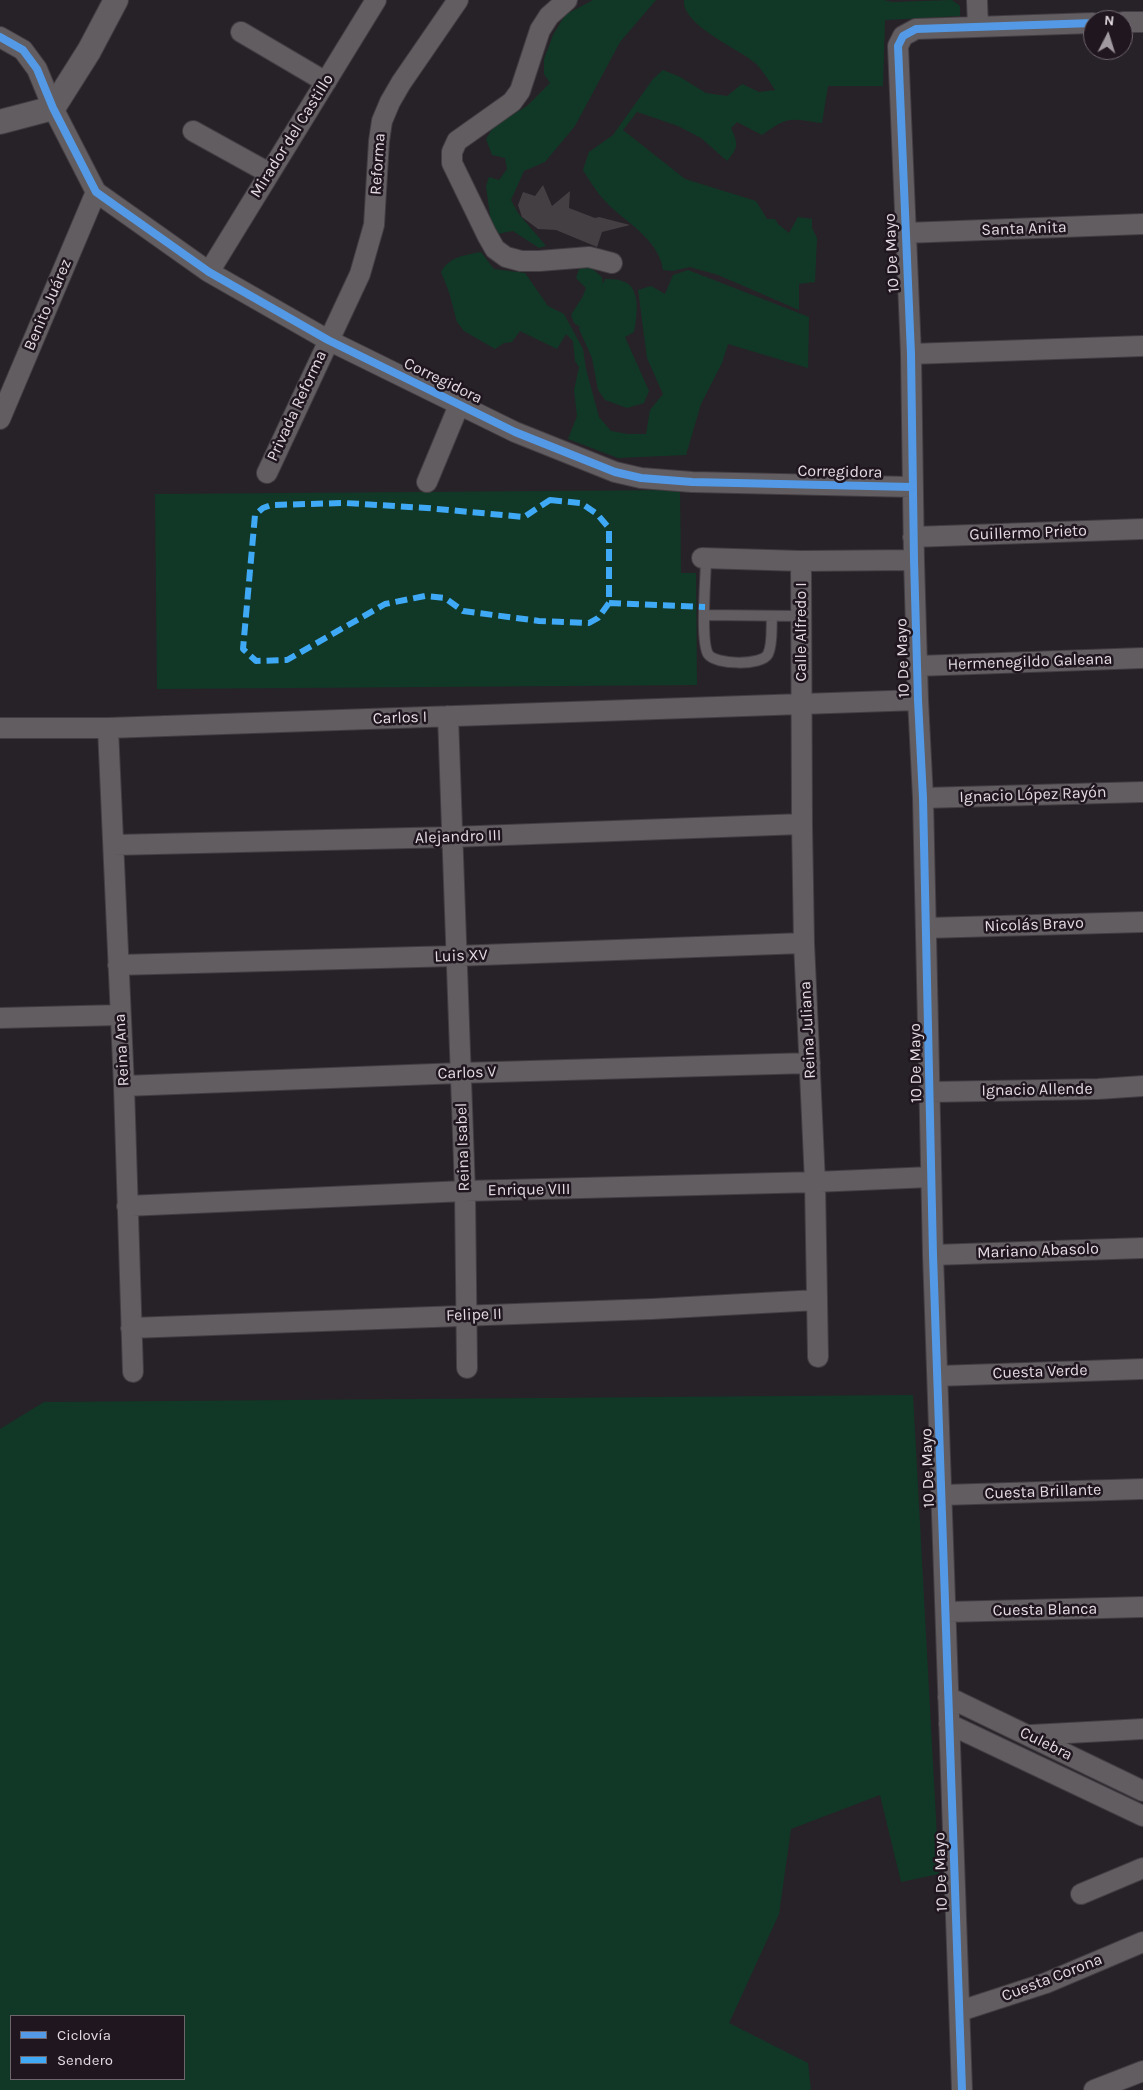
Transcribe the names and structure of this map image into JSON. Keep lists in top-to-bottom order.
{
  "streets": {
    "street": [
      "Mirador del Castillo",
      "Reforma",
      "Santa Anita",
      "10 De Mayo",
      "Benito Juárez",
      "Corregidora",
      "Privada Reforma",
      "Guillermo Prieto",
      "Calle Alfredo I",
      "Hermenegildo Galeana",
      "Carlos I",
      "Ignacio López Rayón",
      "Alejandro III",
      "Nicolás Bravo",
      "Luis XV",
      "Reina Juliana",
      "Reina Ana",
      "Carlos V",
      "Ignacio Allende",
      "Reina Isabel",
      "Enrique VIII",
      "Mariano Abasolo",
      "Felipe II",
      "Cuesta Verde",
      "Cuesta Brillante",
      "Cuesta Blanca",
      "Culebra",
      "Cuesta Corona"
    ]
  },
  "crossings": [
    ["Mirador del Castillo", "Corregidora"],
    ["Reforma", "Corregidora"],
    ["Reforma", "Privada Reforma"],
    ["Santa Anita", "10 De Mayo"],
    ["10 De Mayo", "Corregidora"],
    ["10 De Mayo", "Guillermo Prieto"],
    ["10 De Mayo", "Calle Alfredo I"],
    ["10 De Mayo", "Hermenegildo Galeana"],
    ["10 De Mayo", "Carlos I"],
    ["10 De Mayo", "Ignacio López Rayón"],
    ["10 De Mayo", "Nicolás Bravo"],
    ["10 De Mayo", "Ignacio Allende"],
    ["10 De Mayo", "Enrique VIII"],
    ["10 De Mayo", "Mariano Abasolo"],
    ["10 De Mayo", "Cuesta Verde"],
    ["10 De Mayo", "Cuesta Brillante"],
    ["10 De Mayo", "Cuesta Blanca"],
    ["10 De Mayo", "Culebra"],
    ["10 De Mayo", "Cuesta Corona"],
    ["Benito Juárez", "Corregidora"],
    ["Corregidora", "Privada Reforma"],
    ["Calle Alfredo I", "Carlos I"],
    ["Calle Alfredo I", "Reina Juliana"],
    ["Carlos I", "Reina Juliana"],
    ["Carlos I", "Reina Ana"],
    ["Carlos I", "Reina Isabel"],
    ["Alejandro III", "Reina Juliana"],
    ["Alejandro III", "Reina Ana"],
    ["Alejandro III", "Reina Isabel"],
    ["Luis XV", "Reina Juliana"],
    ["Luis XV", "Reina Ana"],
    ["Luis XV", "Reina Isabel"],
    ["Reina Juliana", "Carlos V"],
    ["Reina Juliana", "Enrique VIII"],
    ["Reina Juliana", "Felipe II"],
    ["Reina Ana", "Carlos V"],
    ["Reina Ana", "Enrique VIII"],
    ["Reina Ana", "Felipe II"],
    ["Carlos V", "Reina Isabel"],
    ["Reina Isabel", "Enrique VIII"],
    ["Reina Isabel", "Felipe II"]
  ],
  "legend": ["Ciclovía", "Sendero"],
  "north": "top"
}
